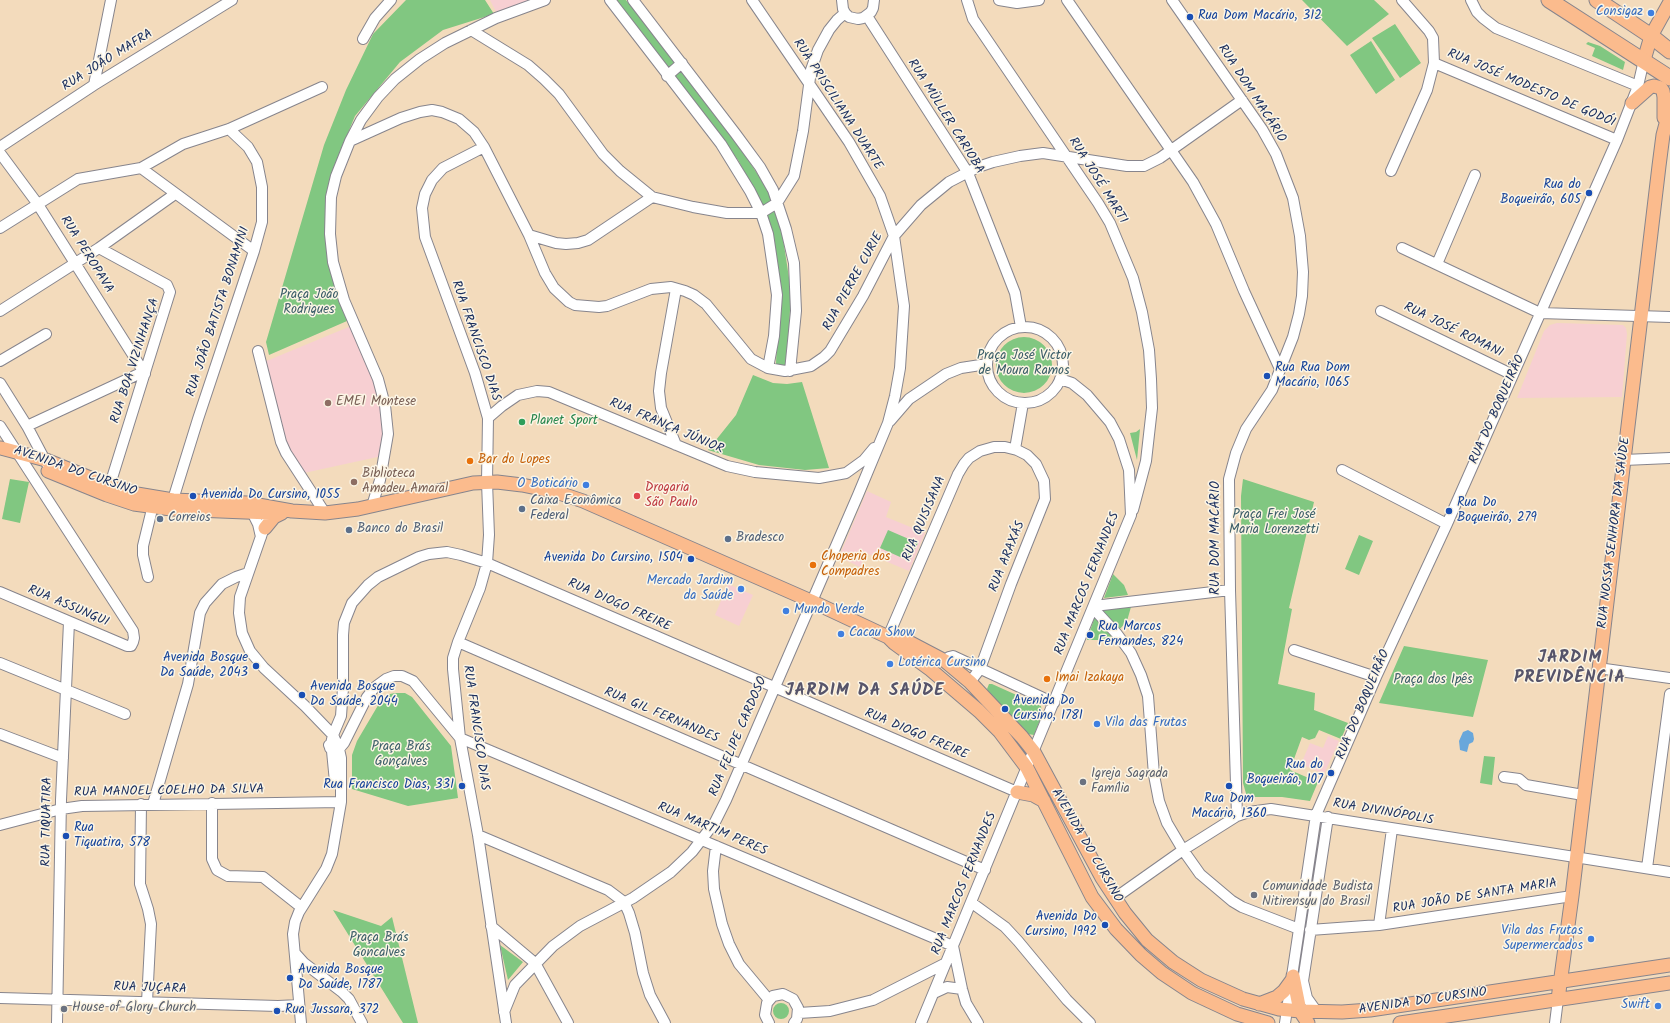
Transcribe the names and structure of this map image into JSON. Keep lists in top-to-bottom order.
{
  "streets": {
    "main road": ["RUA DO BOQUEIRÃO", "AVENIDA DO CURSINO", "RUA NOSSA SENHORA DA SAÚDE"],
    "street": [
      "RUA JOÃO MAFRA",
      "RUA JOSÉ MODESTO DE GODÓI",
      "RUA DOM MACÁRIO",
      "RUA PRISCILIANA DUARTE",
      "RUA MÜLLER CARIOBA",
      "RUA JOSÉ MARTI",
      "RUA PEROPAVA",
      "RUA PIERRE CURIE",
      "RUA JOÃO BATISTA BONAMINI",
      "RUA JOSÉ ROMANI",
      "RUA FRANCISCO DIAS",
      "RUA BOA VIZINHANÇA",
      "RUA FRANÇA JÚNIOR",
      "RUA QUISISANA",
      "RUA ARAXÁS",
      "RUA MARCOS FERNANDES",
      "RUA DIOGO FREIRE",
      "RUA ASSUNGUI",
      "RUA GIL FERNANDES",
      "RUA FELIPE CARDOSO",
      "RUA MANOEL COELHO DA SILVA",
      "RUA DIVINÓPOLIS",
      "RUA TIQUATIRA",
      "RUA MARTIM PERES",
      "RUA JOÃO DE SANTA MARIA",
      "RUA JUÇARA"
    ]
  },
  "crossings": [
    ["RUA JOSÉ MODESTO DE GODÓI", "RUA DO BOQUEIRÃO"],
    ["RUA DOM MACÁRIO", "RUA PIERRE CURIE"],
    ["RUA DOM MACÁRIO", "RUA DIVINÓPOLIS"],
    ["RUA PRISCILIANA DUARTE", "RUA PIERRE CURIE"],
    ["RUA PRISCILIANA DUARTE", "RUA FELIPE CARDOSO"],
    ["RUA MÜLLER CARIOBA", "RUA PIERRE CURIE"],
    ["RUA MÜLLER CARIOBA", "RUA MARCOS FERNANDES"],
    ["RUA MÜLLER CARIOBA", "RUA FELIPE CARDOSO"],
    ["RUA JOSÉ MARTI", "RUA PIERRE CURIE"],
    ["RUA JOSÉ MARTI", "RUA MARCOS FERNANDES"],
    ["RUA PEROPAVA", "RUA BOA VIZINHANÇA"],
    ["RUA PIERRE CURIE", "RUA FRANCISCO DIAS"],
    ["RUA JOÃO BATISTA BONAMINI", "AVENIDA DO CURSINO"],
    ["RUA JOSÉ ROMANI", "RUA DO BOQUEIRÃO"],
    ["RUA FRANCISCO DIAS", "RUA FRANÇA JÚNIOR"],
    ["RUA FRANCISCO DIAS", "AVENIDA DO CURSINO"],
    ["RUA FRANCISCO DIAS", "RUA DIOGO FREIRE"],
    ["RUA FRANCISCO DIAS", "RUA GIL FERNANDES"],
    ["RUA FRANCISCO DIAS", "RUA FELIPE CARDOSO"],
    ["RUA FRANCISCO DIAS", "RUA MARTIM PERES"],
    ["RUA BOA VIZINHANÇA", "AVENIDA DO CURSINO"],
    ["RUA DO BOQUEIRÃO", "RUA DIVINÓPOLIS"],
    ["RUA FRANÇA JÚNIOR", "RUA FELIPE CARDOSO"],
    ["AVENIDA DO CURSINO", "RUA QUISISANA"],
    ["AVENIDA DO CURSINO", "RUA NOSSA SENHORA DA SAÚDE"],
    ["AVENIDA DO CURSINO", "RUA ARAXÁS"],
    ["AVENIDA DO CURSINO", "RUA MARCOS FERNANDES"],
    ["AVENIDA DO CURSINO", "RUA ASSUNGUI"],
    ["AVENIDA DO CURSINO", "RUA FELIPE CARDOSO"],
    ["AVENIDA DO CURSINO", "RUA DIVINÓPOLIS"],
    ["RUA QUISISANA", "RUA ARAXÁS"],
    ["RUA NOSSA SENHORA DA SAÚDE", "RUA DIVINÓPOLIS"],
    ["RUA NOSSA SENHORA DA SAÚDE", "RUA JOÃO DE SANTA MARIA"],
    ["RUA MARCOS FERNANDES", "RUA DIOGO FREIRE"],
    ["RUA MARCOS FERNANDES", "RUA GIL FERNANDES"],
    ["RUA MARCOS FERNANDES", "RUA FELIPE CARDOSO"],
    ["RUA MARCOS FERNANDES", "RUA MARTIM PERES"],
    ["RUA DIOGO FREIRE", "RUA FELIPE CARDOSO"],
    ["RUA ASSUNGUI", "RUA TIQUATIRA"],
    ["RUA GIL FERNANDES", "RUA FELIPE CARDOSO"],
    ["RUA FELIPE CARDOSO", "RUA MARTIM PERES"],
    ["RUA MANOEL COELHO DA SILVA", "RUA TIQUATIRA"],
    ["RUA TIQUATIRA", "RUA JUÇARA"]
  ],
  "districts": ["JARDIM PREVIDÊNCIA", "JARDIM DA SAÚDE"],
  "parks": [
    "Praça João Rodrigues",
    "Praça José Victor de Moura Ramos",
    "Praça Frei José Maria Lorenzetti",
    "Praça dos Ipês",
    "Praça Brás Gonçalves",
    "Praça Brás Goncalves"
  ],
  "places": [
    "Consigaz",
    "Rua Dom Macário, 312",
    "Rua do Boqueirão, 605",
    "Rua Rua Dom Macário, 1065",
    "EMEI Montese",
    "Planet Sport",
    "Bar do Lopes",
    "Biblioteca Amadeu Amaral",
    "O Boticário",
    "Avenida Do Cursino, 1055",
    "Drogaria São Paulo",
    "Caixa Econômica Federal",
    "Rua Do Boqueirão, 279",
    "Correios",
    "Banco do Brasil",
    "Bradesco",
    "Avenida Do Cursino, 1504",
    "Choperia dos Compadres",
    "Mercado Jardim da Saúde",
    "Mundo Verde",
    "Cacau Show",
    "Rua Marcos Fernandes, 824",
    "Lotérica Cursino",
    "Avenida Bosque Da Saúde, 2043",
    "Imai Izakaya",
    "Avenida Bosque Da Saúde, 2044",
    "Avenida Do Cursino, 1781",
    "Vila das Frutas",
    "Rua do Boqueirão, 107",
    "Igreja Sagrada Família",
    "Rua Francisco Dias, 331",
    "Rua Dom Macário, 1360",
    "Rua Tiquatira, 578",
    "Comunidade Budista Nitirensyu do Brasil",
    "Avenida Do Cursino, 1992",
    "Vila das Frutas Supermercados",
    "Avenida Bosque Da Saúde, 1787",
    "Swift",
    "House of Glory Church",
    "Rua Jussara, 372"
  ]
}
